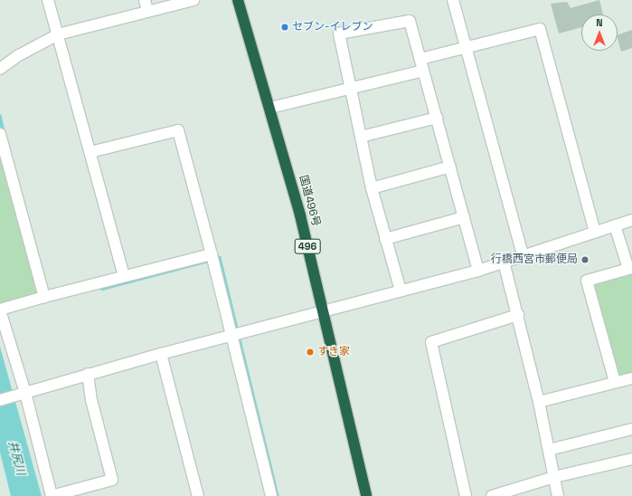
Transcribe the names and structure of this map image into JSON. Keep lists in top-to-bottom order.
{
  "streets": {
    "highway": ["国道496号", "496"]
  },
  "water": ["井尻川"],
  "places": ["セブン-イレブン", "行橋西宮市郵便局", "すき家"],
  "north": "top"
}
